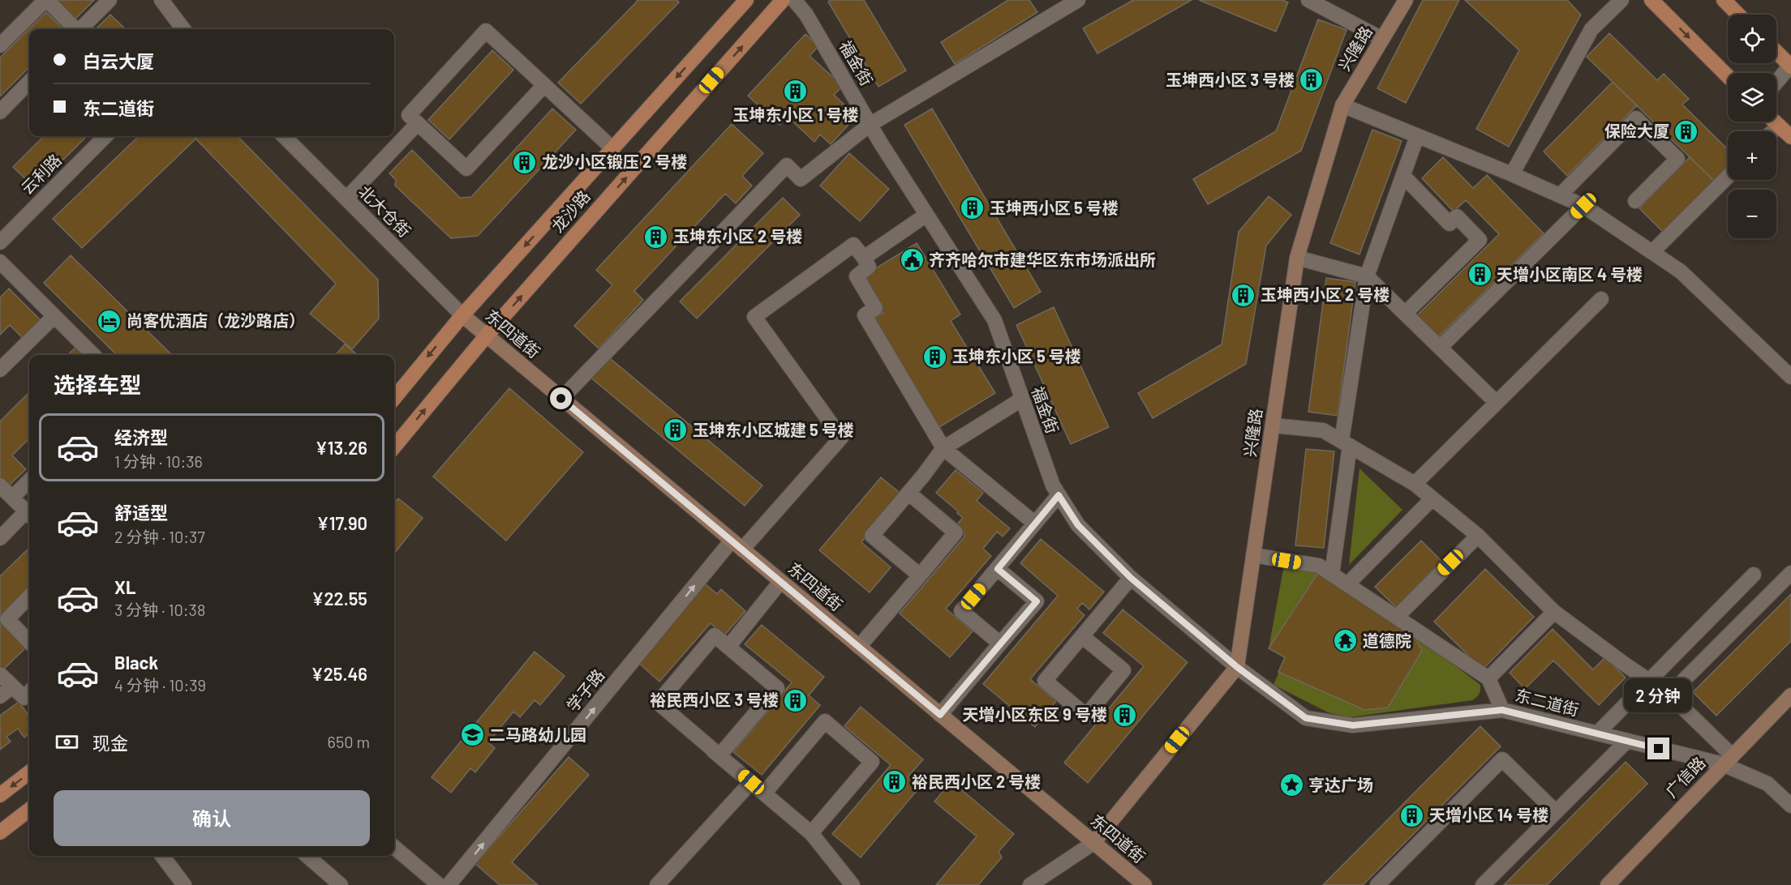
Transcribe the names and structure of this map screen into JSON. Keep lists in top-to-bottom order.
{
  "streets": {
    "main road": [
      "兴隆路",
      "龙沙路",
      "东四道街",
      "广信路"
    ],
    "street": [
      "福金街",
      "云利路",
      "北大仓街",
      "学子路",
      "东二道街"
    ]
  },
  "crossings": [
    ["兴隆路", "福金街"],
    ["兴隆路", "东二道街"],
    ["福金街", "东二道街"],
    ["北大仓街", "龙沙路"],
    ["北大仓街", "东四道街"],
    ["龙沙路", "东四道街"],
    ["东四道街", "学子路"],
    ["东二道街", "广信路"]
  ],
  "one_way": ["学子路"],
  "places": {
    "building": [
      "玉坤西小区 3 号楼",
      "玉坤东小区 1 号楼",
      "保险大厦",
      "龙沙小区锻压 2 号楼",
      "玉坤西小区 5 号楼",
      "玉坤东小区 2 号楼",
      "天增小区南区 4 号楼",
      "玉坤西小区 2 号楼",
      "玉坤东小区 5 号楼",
      "玉坤东小区城建 5 号楼",
      "裕民西小区 3 号楼",
      "天增小区东区 9 号楼",
      "裕民西小区 2 号楼",
      "天增小区 14 号楼"
    ],
    "public building": ["齐齐哈尔市建华区东市场派出所"],
    "hotel": ["尚客优酒店（龙沙路店）"],
    "temple": ["道德院"],
    "school or university": ["二马路幼儿园"],
    "place": ["亨达广场"]
  },
  "page": {
    "map_buttons": ["+", "−"],
    "banner": ["白云大厦", "东二道街"],
    "heading": "选择车型",
    "list": [
      {
        "name": "经济型",
        "note": "1 分钟 · 10:36",
        "value": "¥13.26"
      },
      {
        "name": "舒适型",
        "note": "2 分钟 · 10:37",
        "value": "¥17.90"
      },
      {
        "name": "XL",
        "note": "3 分钟 · 10:38",
        "value": "¥22.55"
      },
      {
        "name": "Black",
        "note": "4 分钟 · 10:39",
        "value": "¥25.46"
      }
    ],
    "bubble": "2 分钟",
    "pay": ["现金", "650 m"],
    "buttons": "确认"
  }
}
